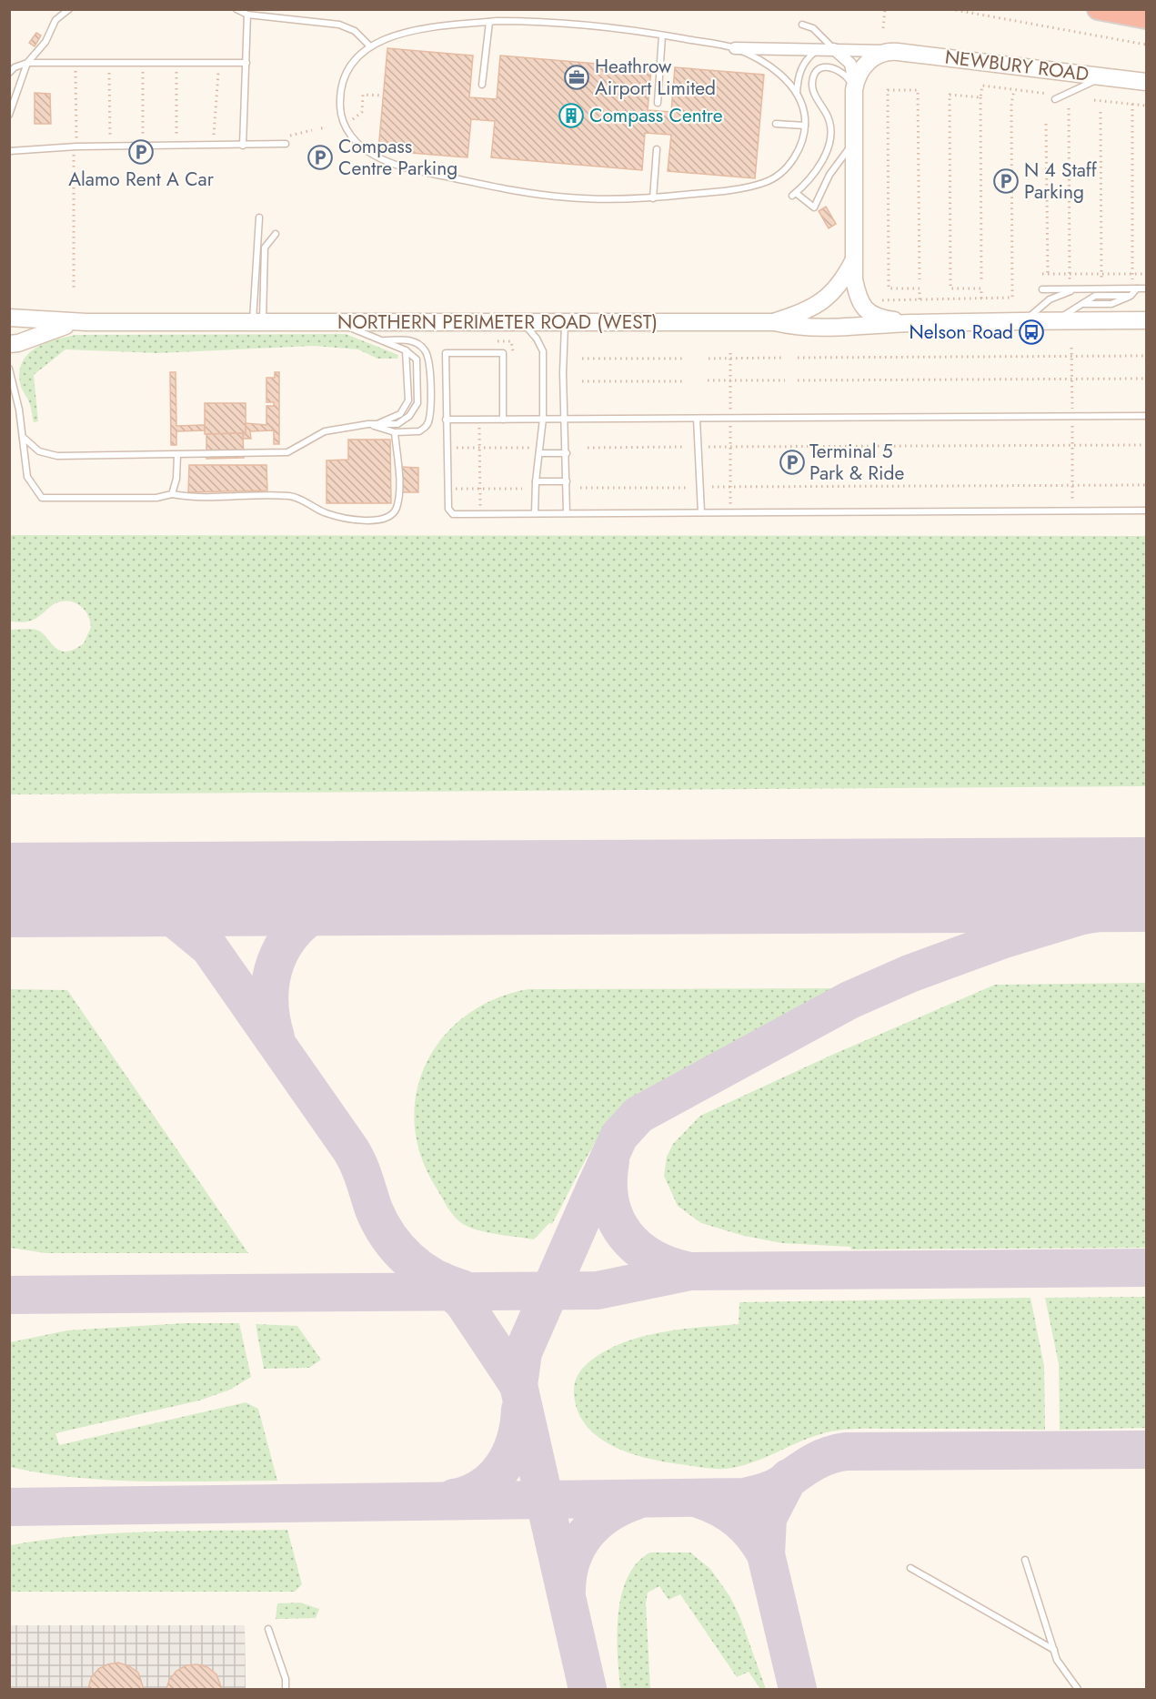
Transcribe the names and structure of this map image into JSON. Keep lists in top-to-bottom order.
{
  "streets": {
    "street": ["NEWBURY ROAD", "NORTHERN PERIMETER ROAD (WEST)"]
  },
  "places": {
    "office": ["Heathrow Airport Limited"],
    "building": ["Compass Centre"],
    "parking": [
      "Alamo Rent A Car",
      "Compass Centre Parking",
      "N 4 Staff Parking",
      "Terminal 5 Park & Ride"
    ],
    "bus stop": ["Nelson Road"]
  }
}
